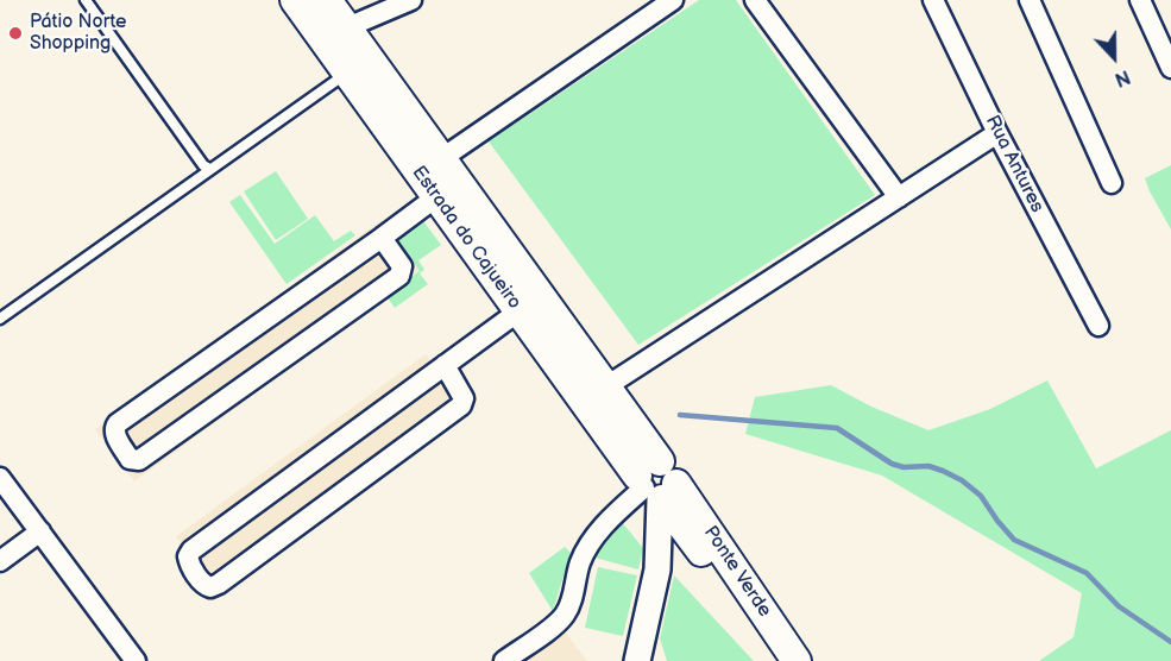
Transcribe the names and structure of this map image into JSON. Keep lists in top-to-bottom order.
{
  "streets": {
    "main road": ["Estrada do Cajueiro", "Ponte Verde"],
    "street": ["Rua Antures"]
  },
  "crossings": [
    ["Estrada do Cajueiro", "Ponte Verde"]
  ],
  "places": ["Pátio Norte Shopping"],
  "north": "bottom"
}
